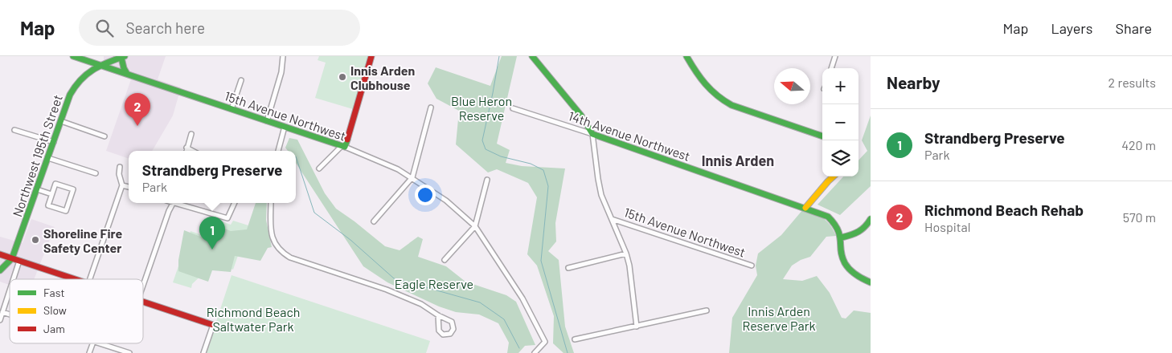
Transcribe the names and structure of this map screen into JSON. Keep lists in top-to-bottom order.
{
  "streets": {
    "street": ["15th Avenue Northwest", "14th Avenue Northwest", "Northwest 195th Street"]
  },
  "districts": ["Innis Arden"],
  "parks": [
    "Blue Heron Reserve",
    "Eagle Reserve",
    "Innis Arden Reserve Park",
    "Richmond Beach Saltwater Park"
  ],
  "places": ["Innis Arden Clubhouse", "Shoreline Fire Safety Center"],
  "legend": ["Fast", "Slow", "Jam"],
  "north": "left",
  "page": {
    "header": "Map",
    "search": "Search here",
    "nav": ["Map", "Layers", "Share"],
    "heading": ["Nearby", "2 results"],
    "map_buttons": ["+", "−"],
    "pins": ["2", "1"],
    "list": [
      {
        "mark": "1",
        "name": "Strandberg Preserve",
        "note": "Park",
        "value": "420 m"
      },
      {
        "mark": "2",
        "name": "Richmond Beach Rehab",
        "note": "Hospital",
        "value": "570 m"
      }
    ],
    "popup": ["Strandberg Preserve", "Park"]
  }
}
